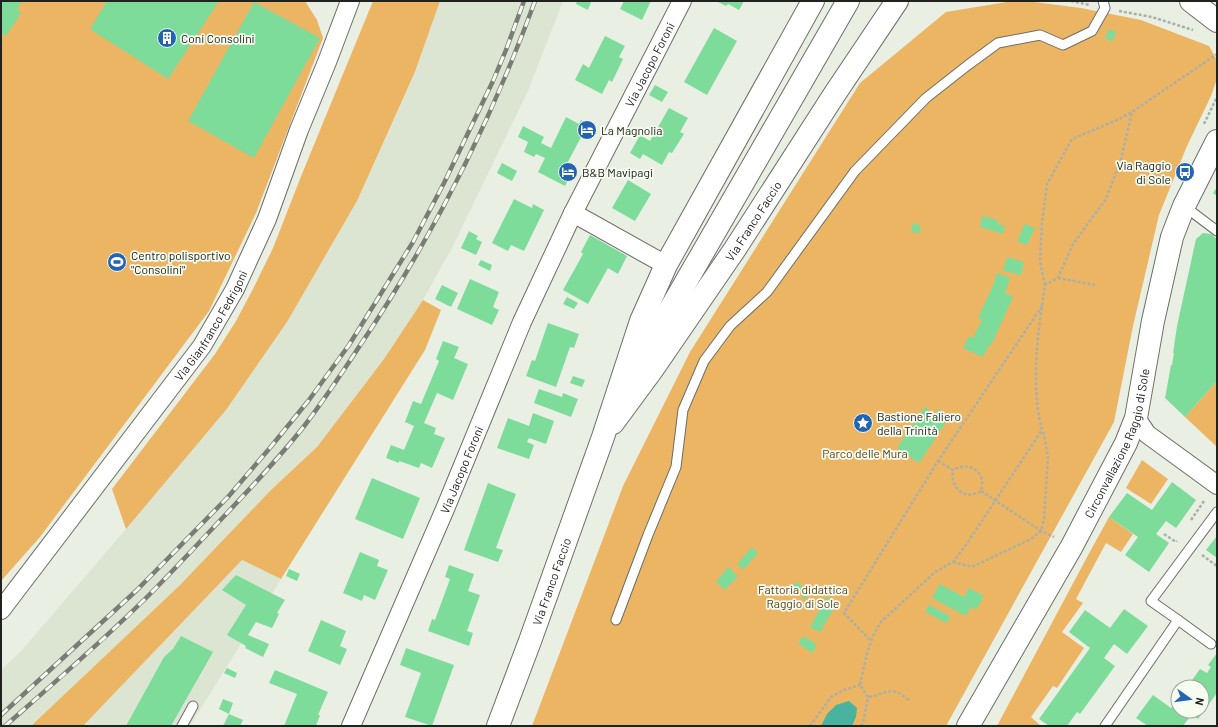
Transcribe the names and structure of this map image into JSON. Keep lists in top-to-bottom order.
{
  "streets": {
    "main road": ["Via Franco Faccio", "Circonvallazione Raggio di Sole"],
    "street": ["Via Jacopo Foroni", "Via Gianfranco Fedrigoni"]
  },
  "parks": ["Parco delle Mura", "Fattoria didattica Raggio di Sole"],
  "places": {
    "building": ["Coni Consolini"],
    "hotel": ["La Magnolia", "B&B Mavipagi"],
    "bus stop": ["Via Raggio di Sole"],
    "sports": ["Centro polisportivo \"Consolini\""],
    "place": ["Bastione Faliero della Trinità"]
  },
  "north": "right"
}
